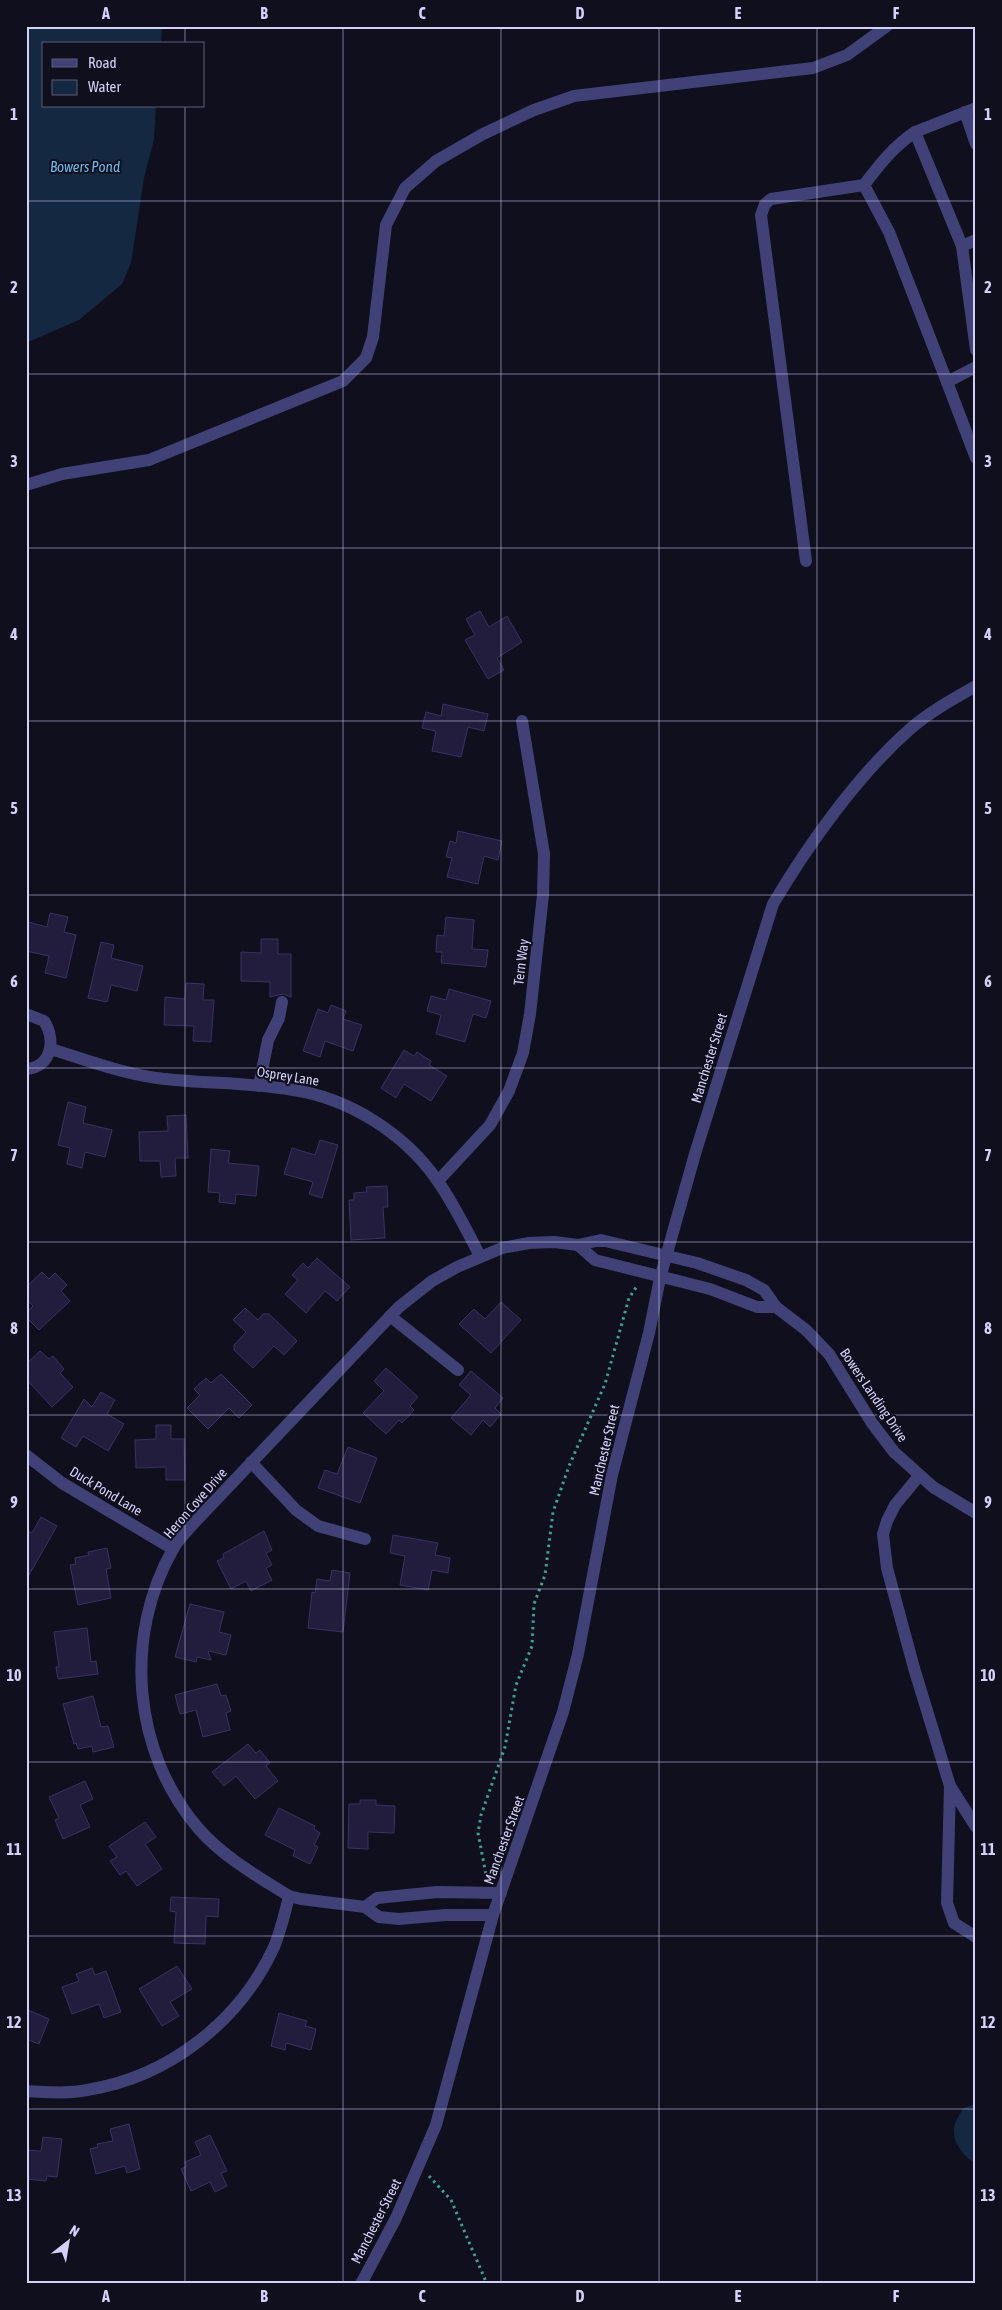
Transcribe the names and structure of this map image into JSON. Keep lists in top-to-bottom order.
{
  "streets": {
    "street": [
      "Tern Way",
      "Manchester Street",
      "Osprey Lane",
      "Bowers Landing Drive",
      "Duck Pond Lane",
      "Heron Cove Drive"
    ]
  },
  "crossings": [
    ["Tern Way", "Osprey Lane"],
    ["Manchester Street", "Bowers Landing Drive"],
    ["Manchester Street", "Heron Cove Drive"],
    ["Osprey Lane", "Heron Cove Drive"],
    ["Bowers Landing Drive", "Heron Cove Drive"],
    ["Duck Pond Lane", "Heron Cove Drive"]
  ],
  "water": ["Bowers Pond"],
  "legend": ["Road", "Water"],
  "north": "top right",
  "grid": {
    "columns": [
      "A",
      "B",
      "C",
      "D",
      "E",
      "F"
    ],
    "rows": [
      "1",
      "2",
      "3",
      "4",
      "5",
      "6",
      "7",
      "8",
      "9",
      "10",
      "11",
      "12",
      "13"
    ]
  }
}
